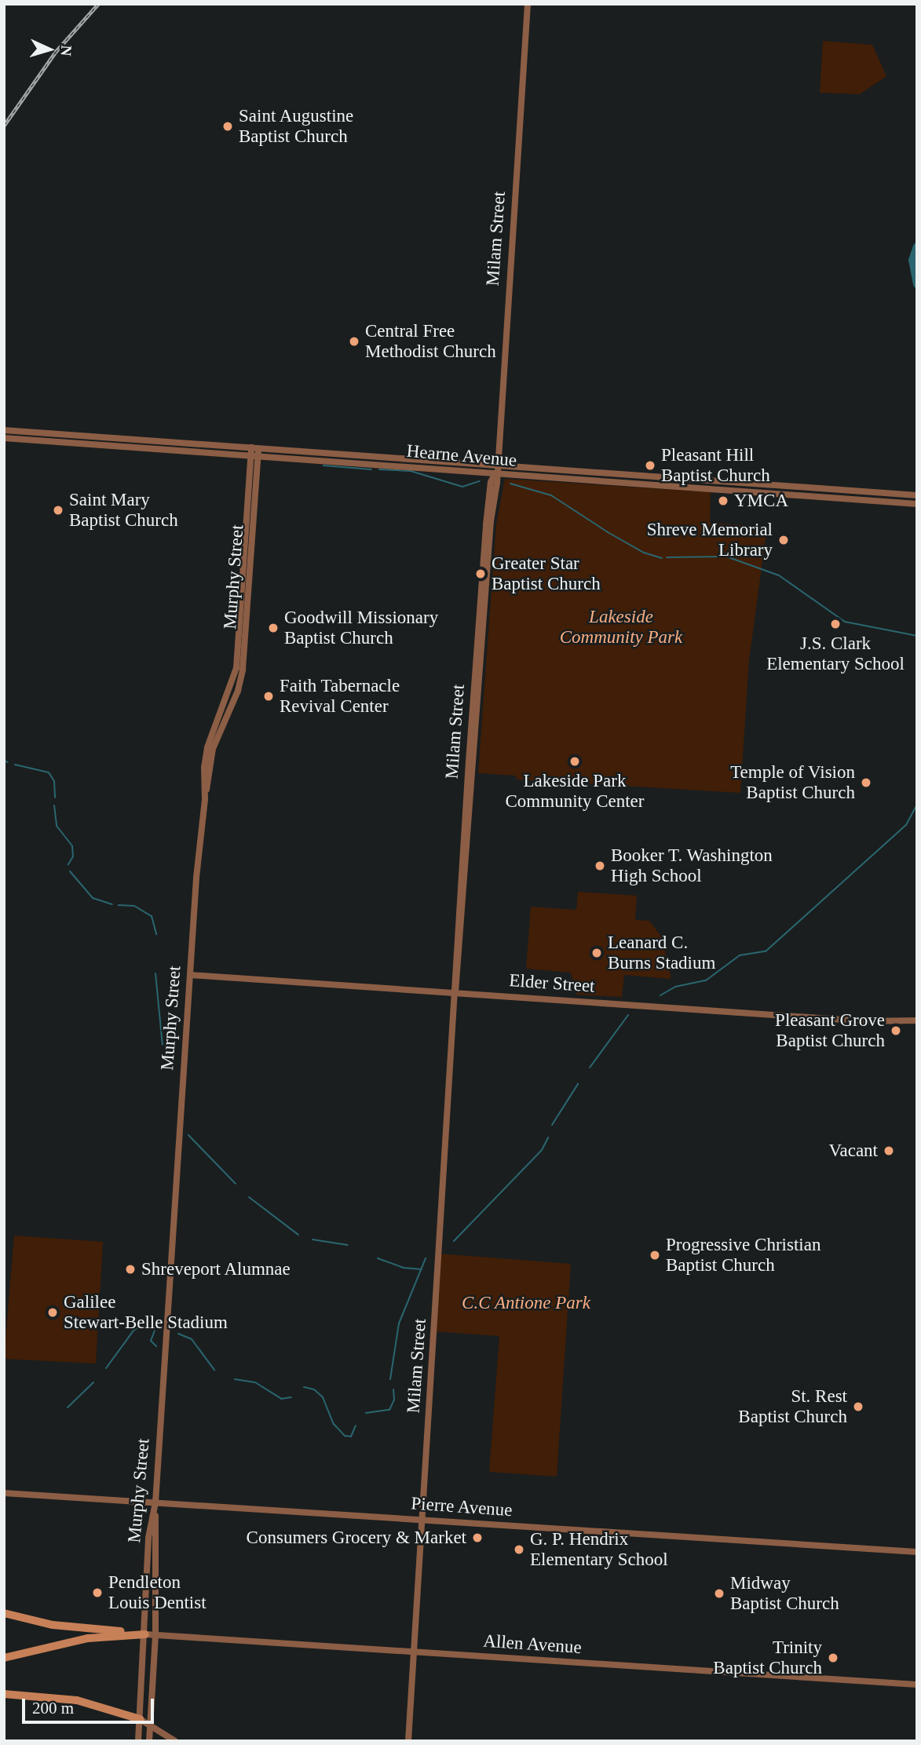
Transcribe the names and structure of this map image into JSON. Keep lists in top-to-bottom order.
{
  "streets": {
    "street": [
      "Milam Street",
      "Hearne Avenue",
      "Murphy Street",
      "Elder Street",
      "Pierre Avenue",
      "Allen Avenue"
    ]
  },
  "crossings": [
    ["Milam Street", "Hearne Avenue"],
    ["Milam Street", "Elder Street"],
    ["Milam Street", "Pierre Avenue"],
    ["Milam Street", "Allen Avenue"],
    ["Hearne Avenue", "Murphy Street"],
    ["Murphy Street", "Elder Street"],
    ["Murphy Street", "Pierre Avenue"],
    ["Murphy Street", "Allen Avenue"]
  ],
  "parks": ["Lakeside Community Park", "C.C Antione Park"],
  "places": [
    "Saint Augustine Baptist Church",
    "Central Free Methodist Church",
    "Pleasant Hill Baptist Church",
    "YMCA",
    "Saint Mary Baptist Church",
    "Shreve Memorial Library",
    "Greater Star Baptist Church",
    "J.S. Clark Elementary School",
    "Goodwill Missionary Baptist Church",
    "Faith Tabernacle Revival Center",
    "Lakeside Park Community Center",
    "Temple of Vision Baptist Church",
    "Booker T. Washington High School",
    "Leanard C. Burns Stadium",
    "Pleasant Grove Baptist Church",
    "Vacant",
    "Progressive Christian Baptist Church",
    "Shreveport Alumnae",
    "Galilee Stewart-Belle Stadium",
    "St. Rest Baptist Church",
    "Consumers Grocery & Market",
    "G. P. Hendrix Elementary School",
    "Pendleton Louis Dentist",
    "Midway Baptist Church",
    "Trinity Baptist Church"
  ],
  "scale_bar": "200 m",
  "north": "right"
}
